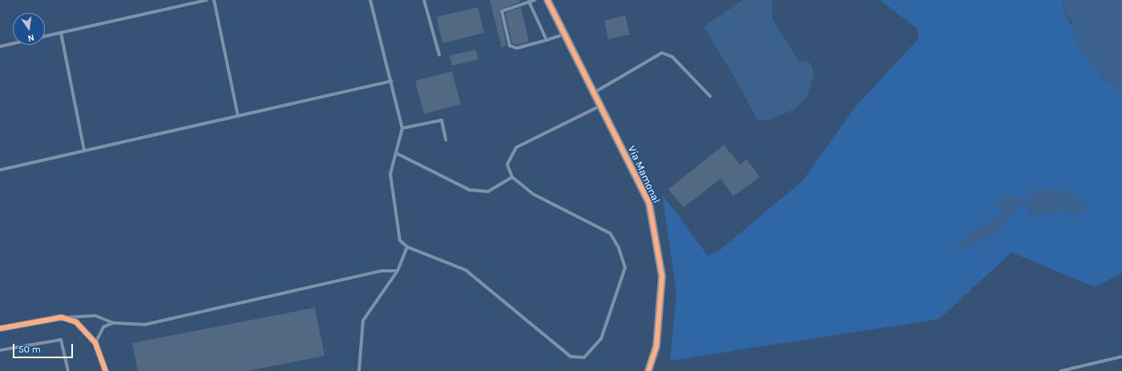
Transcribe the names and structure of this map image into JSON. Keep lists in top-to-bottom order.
{
  "streets": {
    "street": ["Vía Mamonal"]
  },
  "scale_bar": "50 m",
  "north": "bottom"
}
